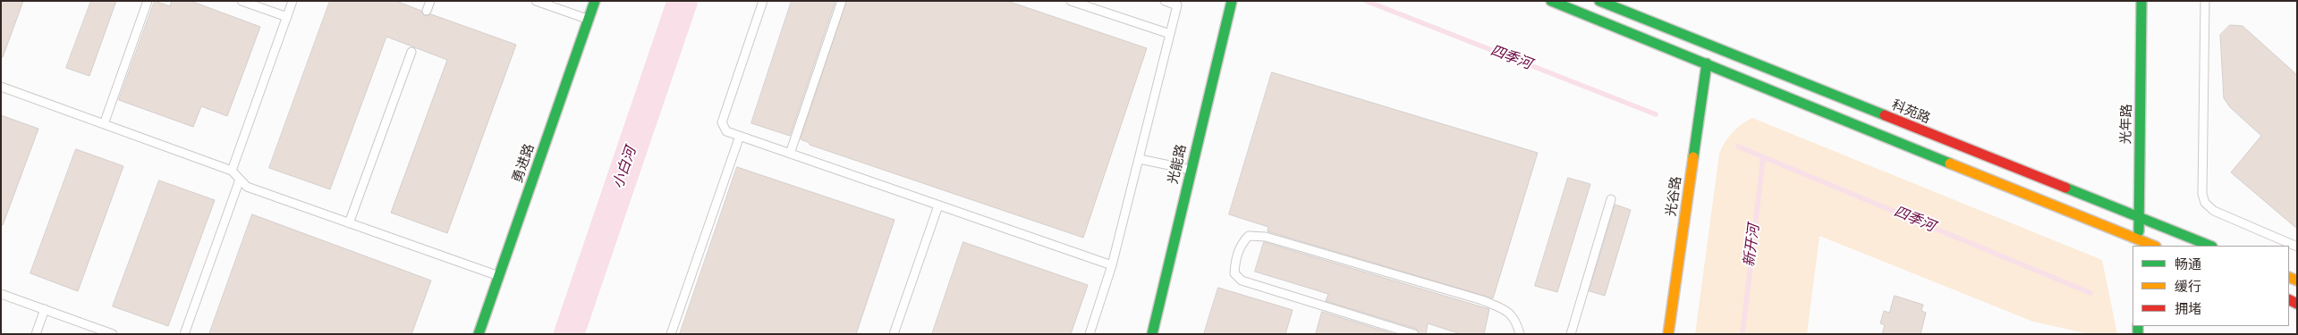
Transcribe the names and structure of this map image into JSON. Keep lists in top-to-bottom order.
{
  "streets": {
    "street": [
      "科苑路",
      "光年路",
      "勇进路",
      "光能路",
      "光谷路"
    ]
  },
  "crossings": [
    ["科苑路", "光年路"]
  ],
  "water": ["四季河", "小白河", "新开河"],
  "legend": ["畅通", "缓行", "拥堵"]
}
